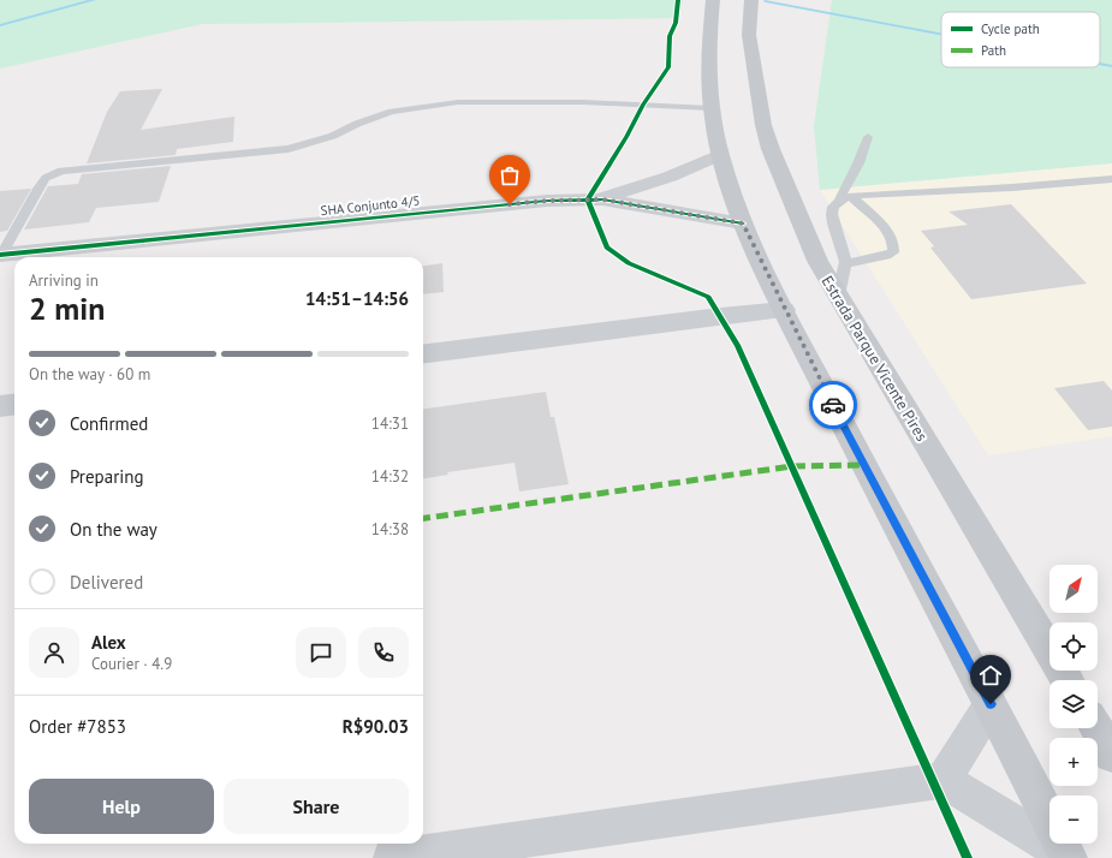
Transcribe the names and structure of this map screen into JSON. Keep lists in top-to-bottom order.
{
  "streets": {
    "main road": ["Estrada Parque Vicente Pires"],
    "street": ["SHA Conjunto 4/5"]
  },
  "legend": ["Cycle path", "Path"],
  "north": "top right",
  "page": {
    "heading": ["2 min", "Arriving in", "14:51–14:56"],
    "panel": [
      "Alex",
      "Courier · 4.9",
      "Order #7853",
      "R$90.03"
    ],
    "bar": "On the way · 60 m",
    "list": [
      ["Confirmed", "14:31"],
      ["Preparing", "14:32"],
      ["On the way", "14:38"],
      "Delivered"
    ],
    "map_buttons": ["+", "−"],
    "buttons": ["Help", "Share"]
  }
}
